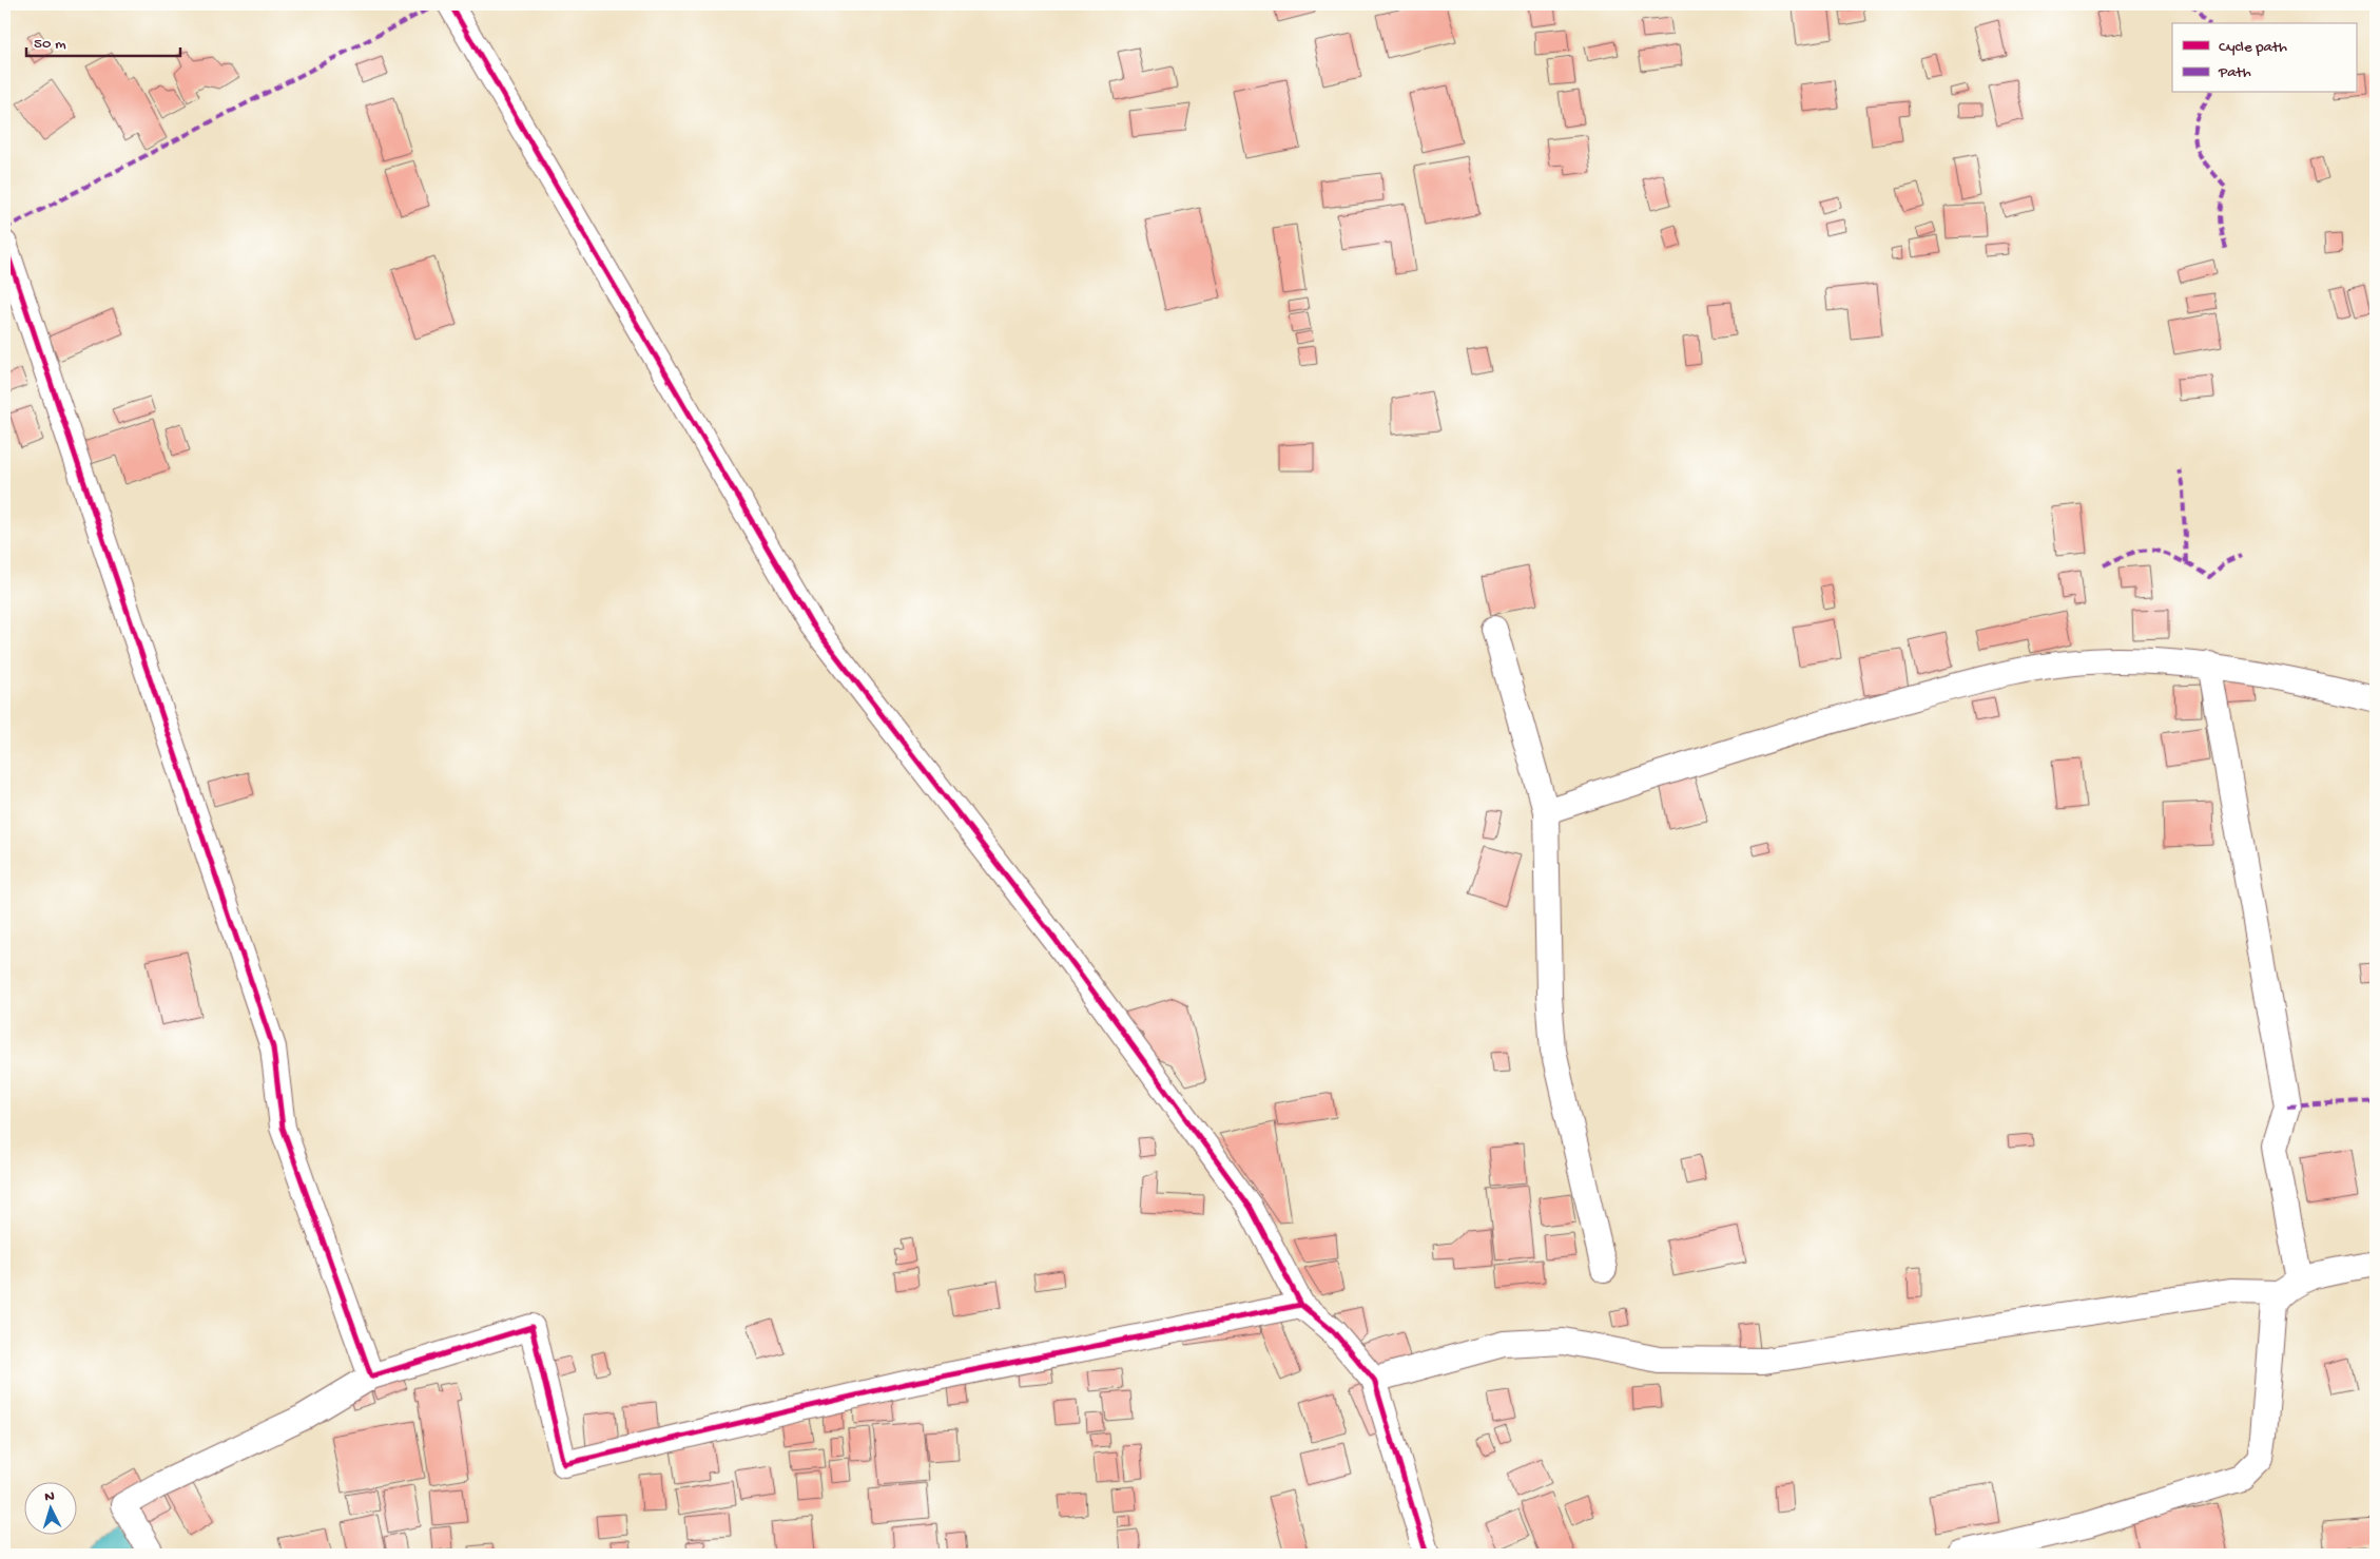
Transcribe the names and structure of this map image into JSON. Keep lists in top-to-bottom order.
{
  "legend": ["Cycle path", "Path"],
  "scale_bar": "50 m",
  "north": "top"
}
